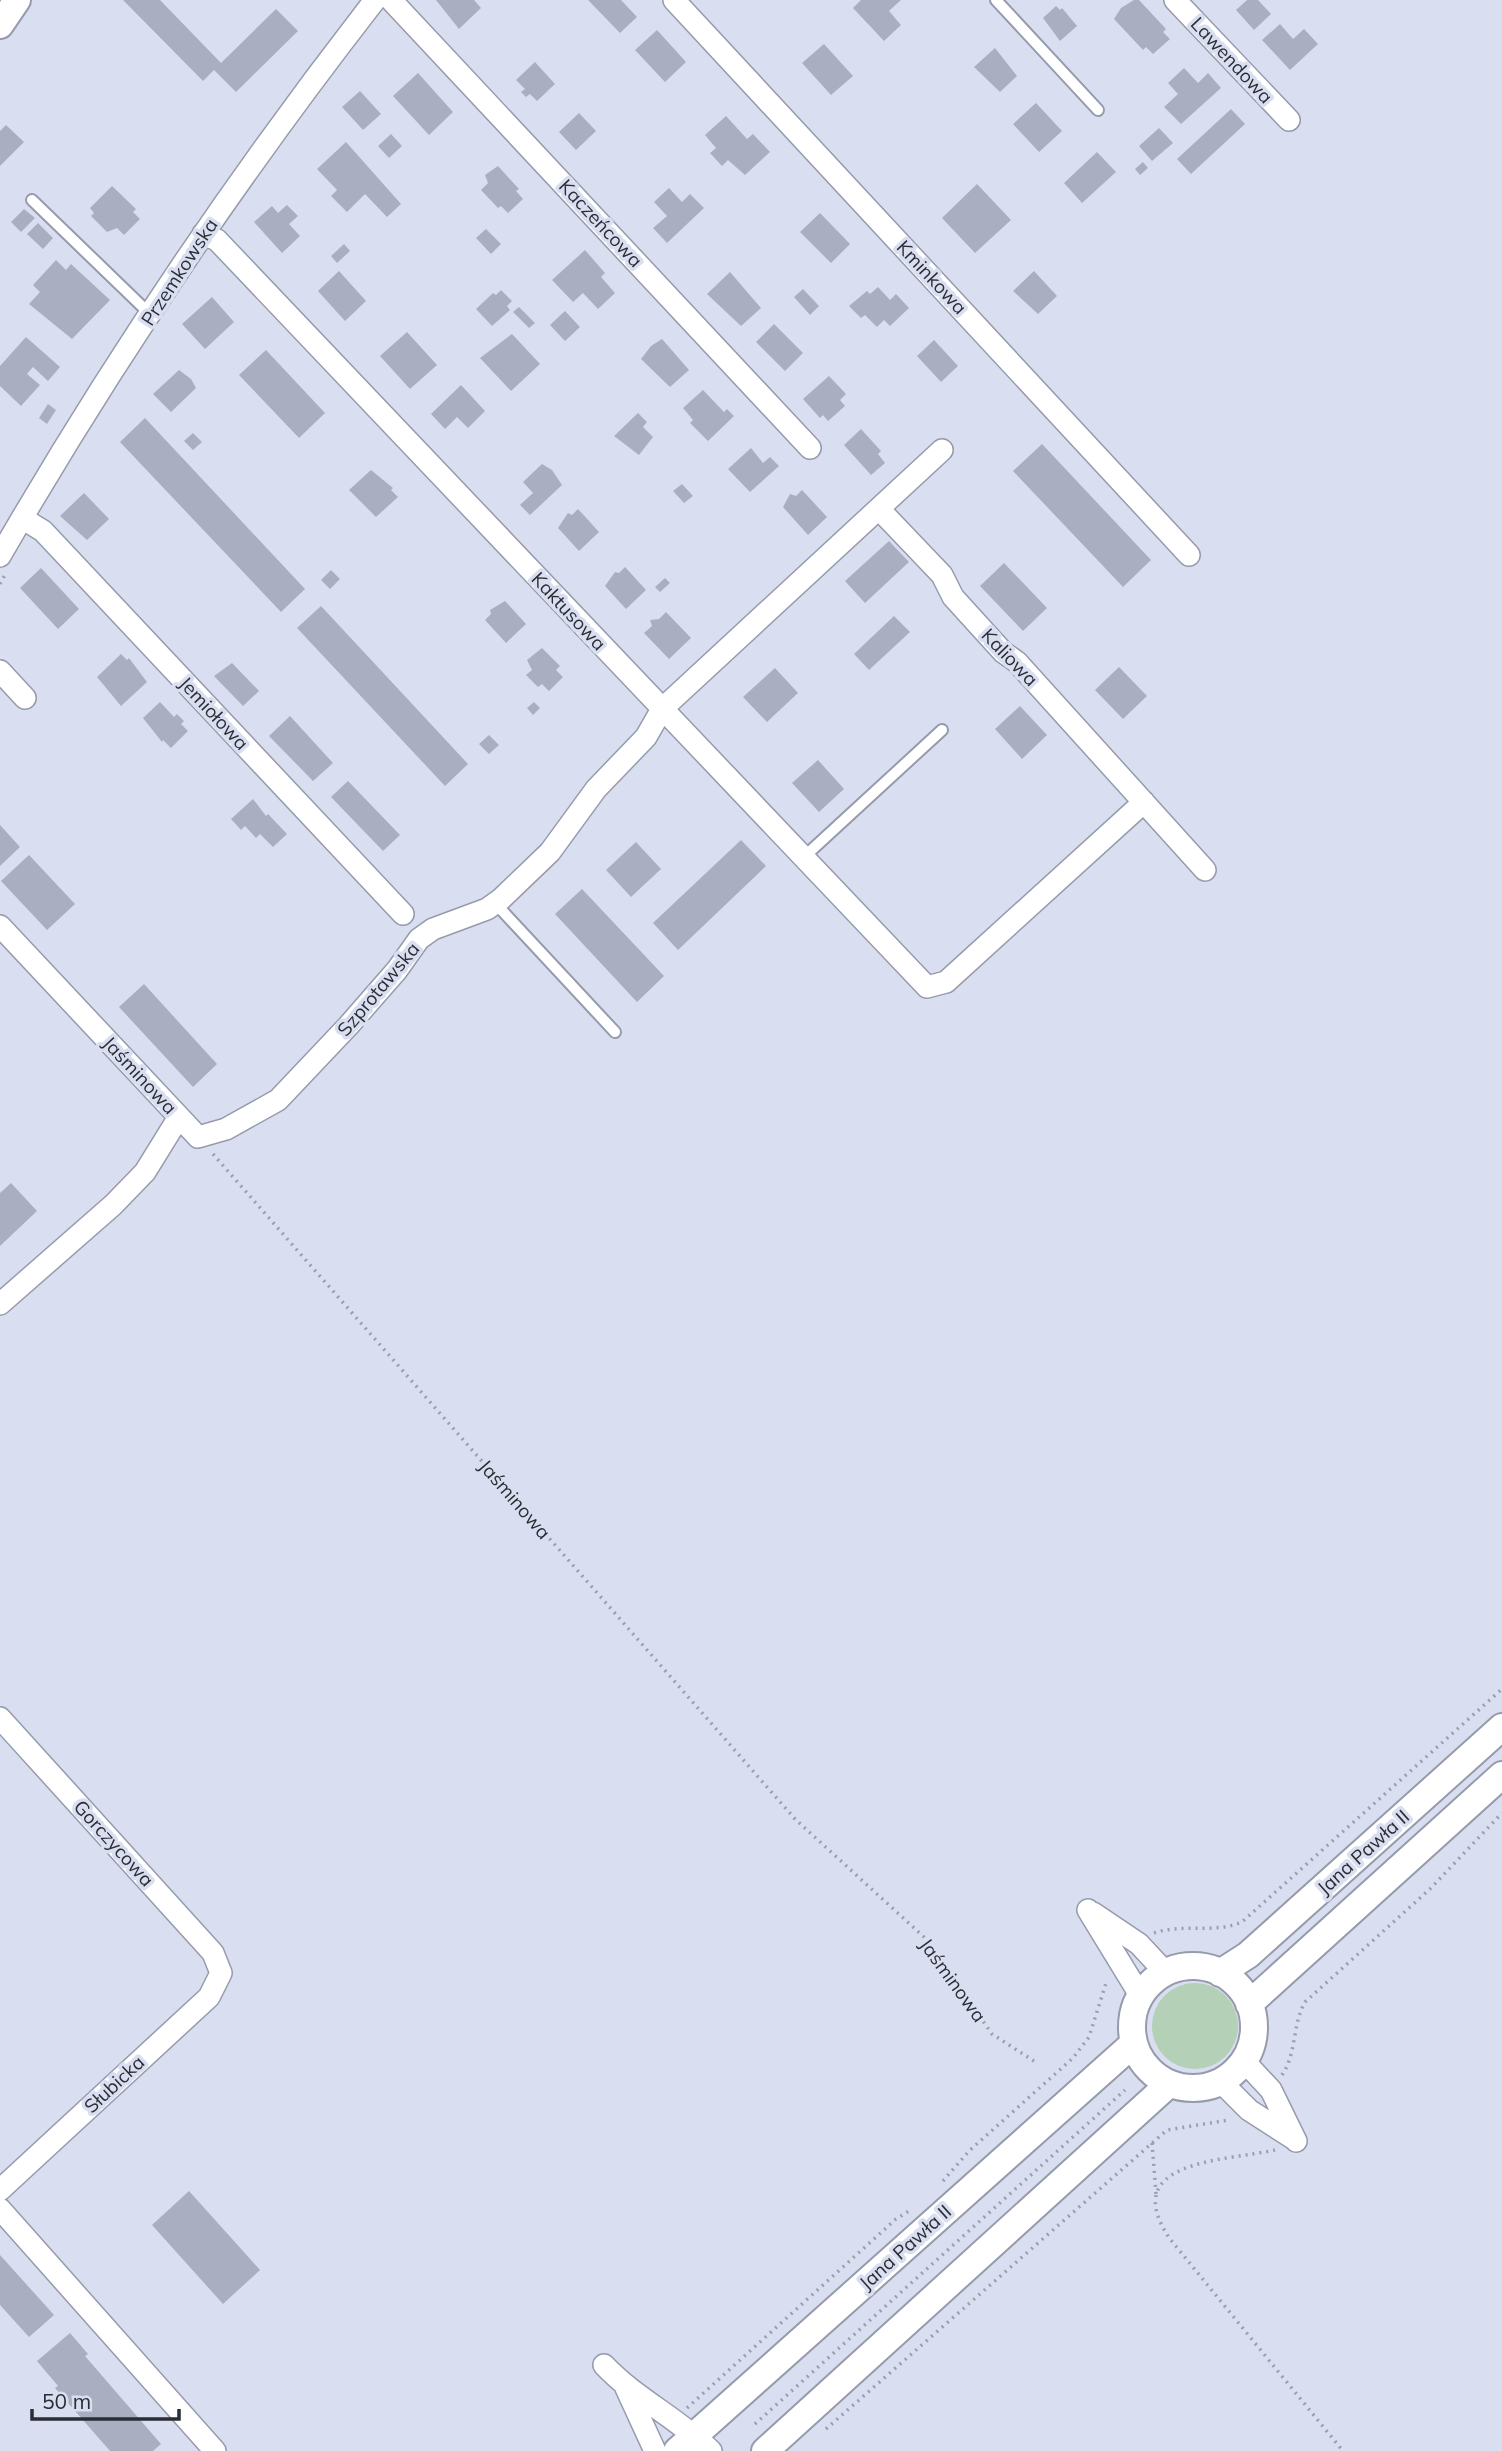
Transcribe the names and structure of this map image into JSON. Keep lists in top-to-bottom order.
{
  "streets": {
    "street": [
      "Lawendowa",
      "Kaczeńcowa",
      "Przemkowska",
      "Kminkowa",
      "Kaktusowa",
      "Kaliowa",
      "Jemiołowa",
      "Szprotawska",
      "Jaśminowa",
      "Gorczycowa",
      "Jana Pawła II",
      "Słubicka"
    ]
  },
  "crossings": [
    ["Przemkowska", "Kaktusowa"],
    ["Przemkowska", "Jemiołowa"],
    ["Kaktusowa", "Kaliowa"],
    ["Kaktusowa", "Szprotawska"],
    ["Kaliowa", "Szprotawska"],
    ["Szprotawska", "Jaśminowa"],
    ["Gorczycowa", "Słubicka"]
  ],
  "scale_bar": "50 m"
}
